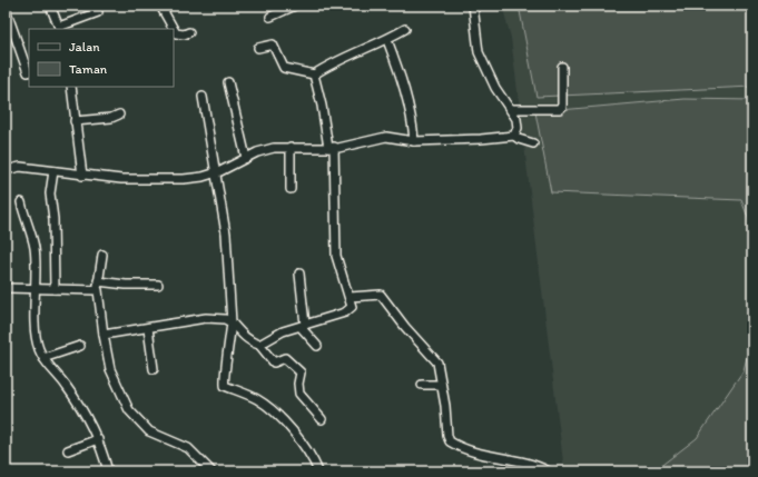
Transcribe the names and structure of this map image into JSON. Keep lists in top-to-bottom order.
{
  "legend": ["Jalan", "Taman"]
}
